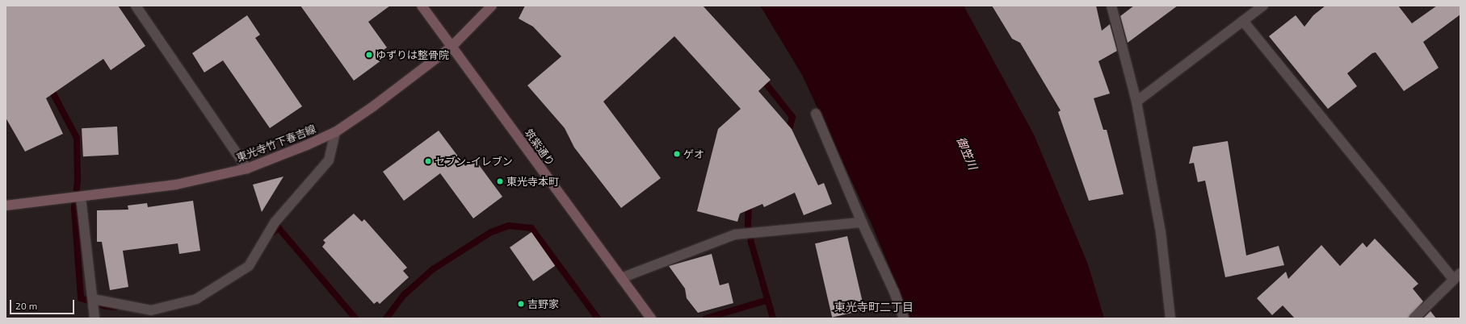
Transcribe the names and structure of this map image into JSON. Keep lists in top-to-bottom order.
{
  "streets": {
    "main road": ["東光寺竹下春吉線", "筑紫通り"]
  },
  "crossings": [
    ["東光寺竹下春吉線", "筑紫通り"]
  ],
  "districts": ["東光寺町二丁目"],
  "water": ["御笠川"],
  "places": [
    "ゆずりは整骨院",
    "ゲオ",
    "セブン-イレブン",
    "東光寺本町",
    "吉野家"
  ],
  "scale_bar": "20 m"
}
